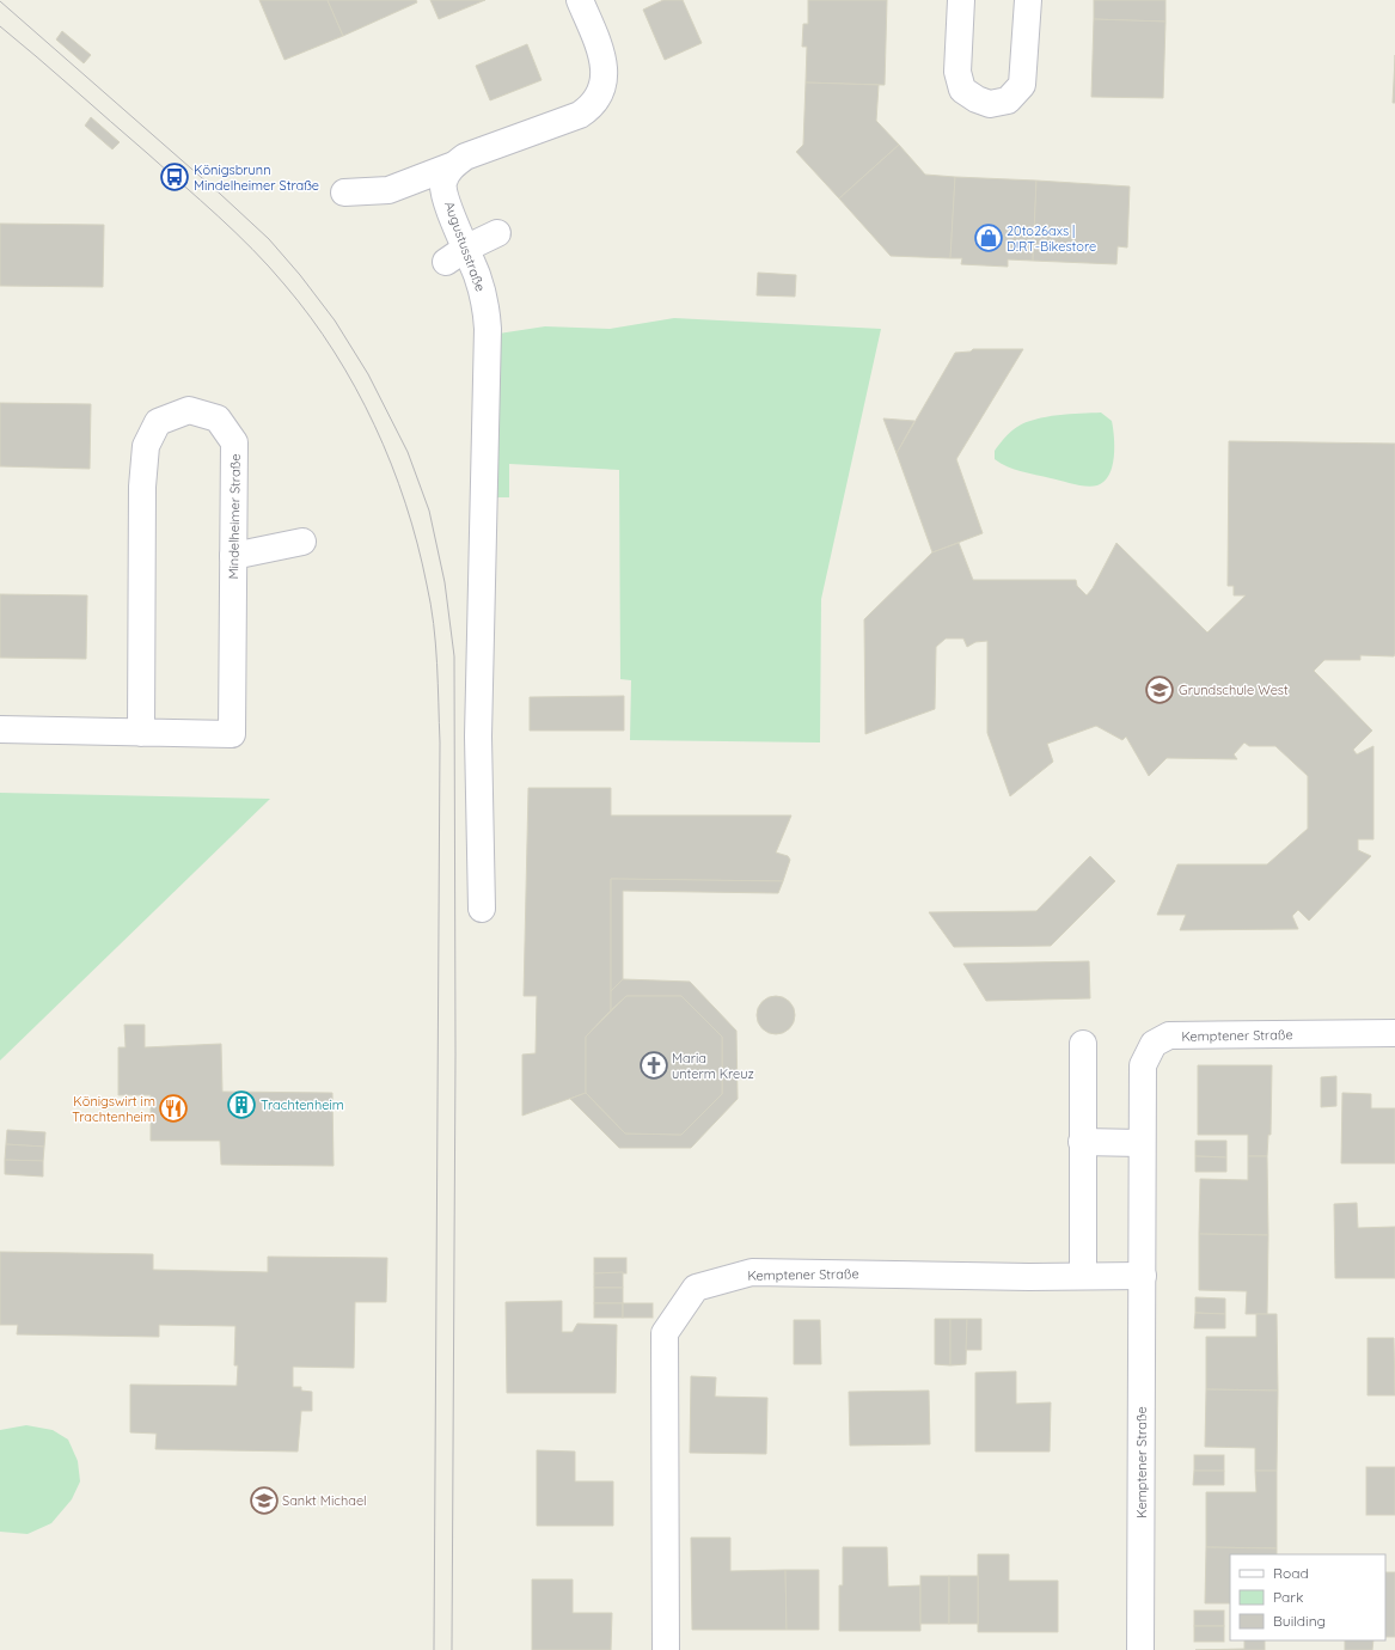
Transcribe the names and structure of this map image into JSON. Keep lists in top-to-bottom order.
{
  "streets": {
    "street": ["Augustusstraße", "Mindelheimer Straße", "Kemptener Straße"]
  },
  "places": {
    "bus stop": ["Königsbrunn Mindelheimer Straße"],
    "shop": ["20to26axs | D!RT-Bikestore"],
    "school or university": ["Grundschule West", "Sankt Michael"],
    "church": ["Maria unterm Kreuz"],
    "building": ["Trachtenheim"],
    "restaurant": ["Königswirt im Trachtenheim"]
  },
  "legend": ["Road", "Park", "Building"]
}
